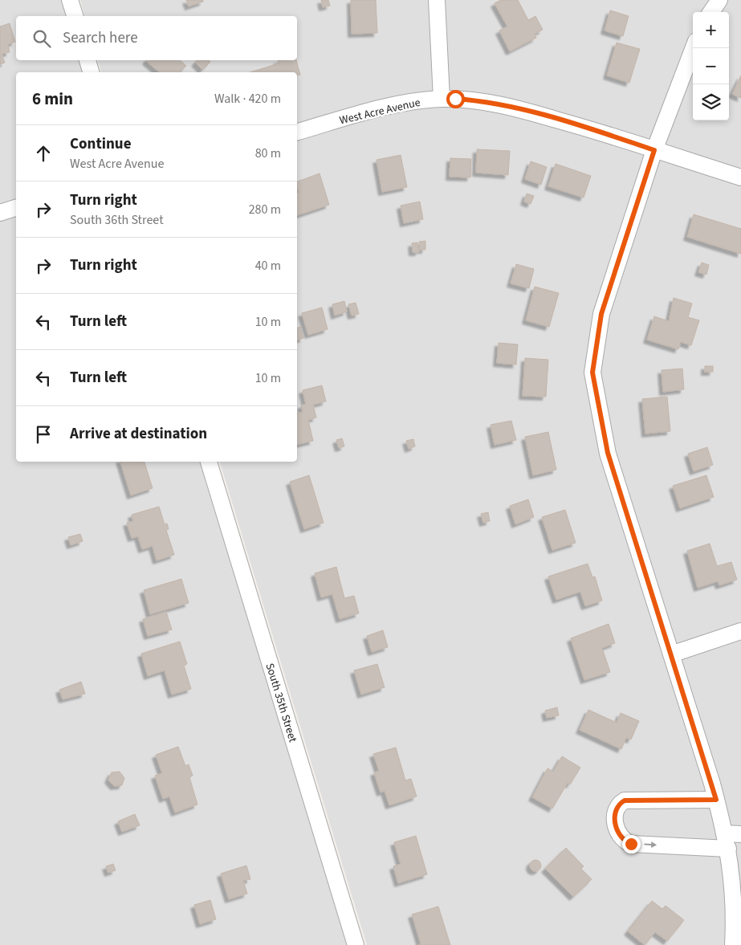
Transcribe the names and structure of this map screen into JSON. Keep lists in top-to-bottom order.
{
  "streets": {
    "street": ["West Acre Avenue", "South 35th Street"]
  },
  "page": {
    "map_buttons": ["+", "−"],
    "search": "Search here",
    "heading": ["6 min", "Walk · 420 m"],
    "list": [
      ["Continue", "West Acre Avenue", "80 m"],
      ["Turn right", "South 36th Street", "280 m"],
      ["Turn right", "40 m"],
      ["Turn left", "10 m"],
      ["Turn left", "10 m"],
      "Arrive at destination"
    ]
  }
}
